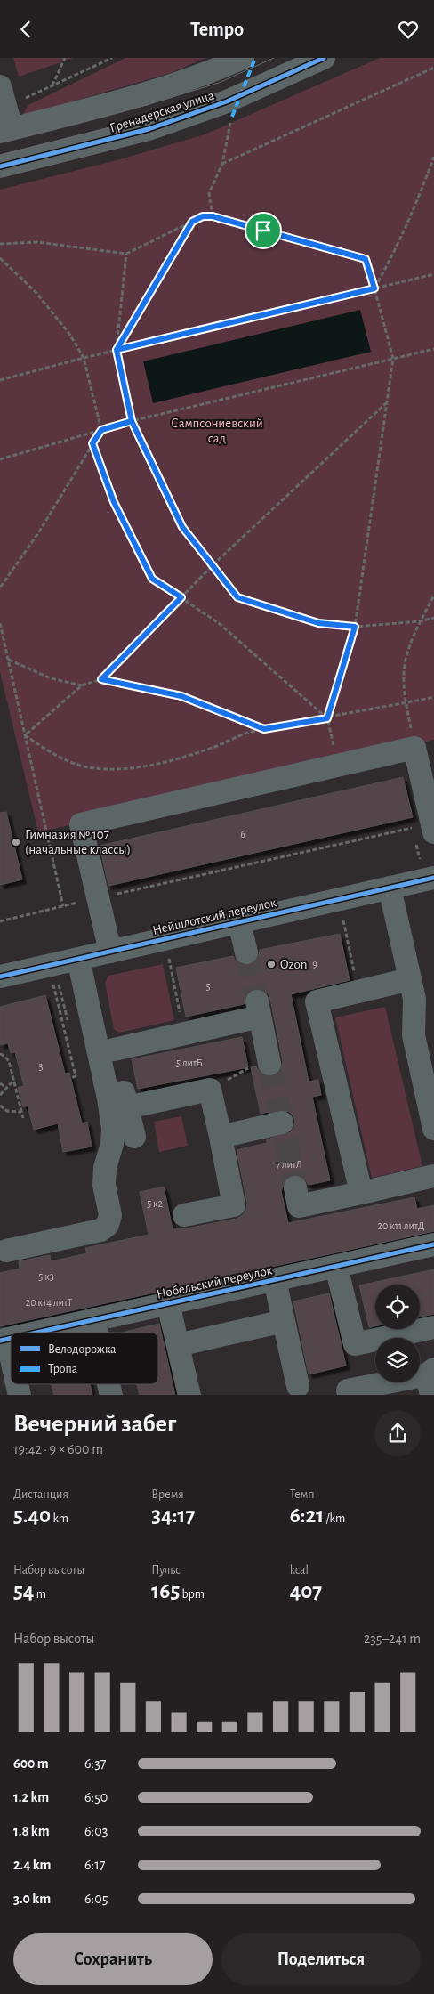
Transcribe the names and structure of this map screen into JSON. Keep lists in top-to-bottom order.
{
  "streets": {
    "street": ["Гренадерская улица", "Нейшлотский переулок", "Нобельский переулок"]
  },
  "parks": ["Сампсониевский сад"],
  "places": ["Гимназия № 107 (начальные классы)", "Ozon"],
  "house_numbers": [
    "6",
    "9",
    "5",
    "5 литБ",
    "3",
    "7 литЛ",
    "5 к2",
    "20 к11 литД",
    "5 к3",
    "20 к14 литТ"
  ],
  "legend": ["Велодорожка", "Тропа"],
  "page": {
    "header": "Tempo",
    "heading": ["Вечерний забег", "19:42 · 9 × 600 m"],
    "stats": [
      ["Дистанция", "5.40 km"],
      ["Время", "34:17"],
      ["Темп", "6:21 /km"],
      ["Набор высоты", "54 m"],
      ["Пульс", "165 bpm"],
      ["kcal", "407"]
    ],
    "chart": ["Набор высоты", "235–241 m"],
    "list": [
      {
        "name": "600 m",
        "note": "6:37"
      },
      {
        "name": "1.2 km",
        "note": "6:50"
      },
      {
        "name": "1.8 km",
        "note": "6:03"
      },
      {
        "name": "2.4 km",
        "note": "6:17"
      },
      {
        "name": "3.0 km",
        "note": "6:05"
      }
    ],
    "buttons": ["Сохранить", "Поделиться"]
  }
}
